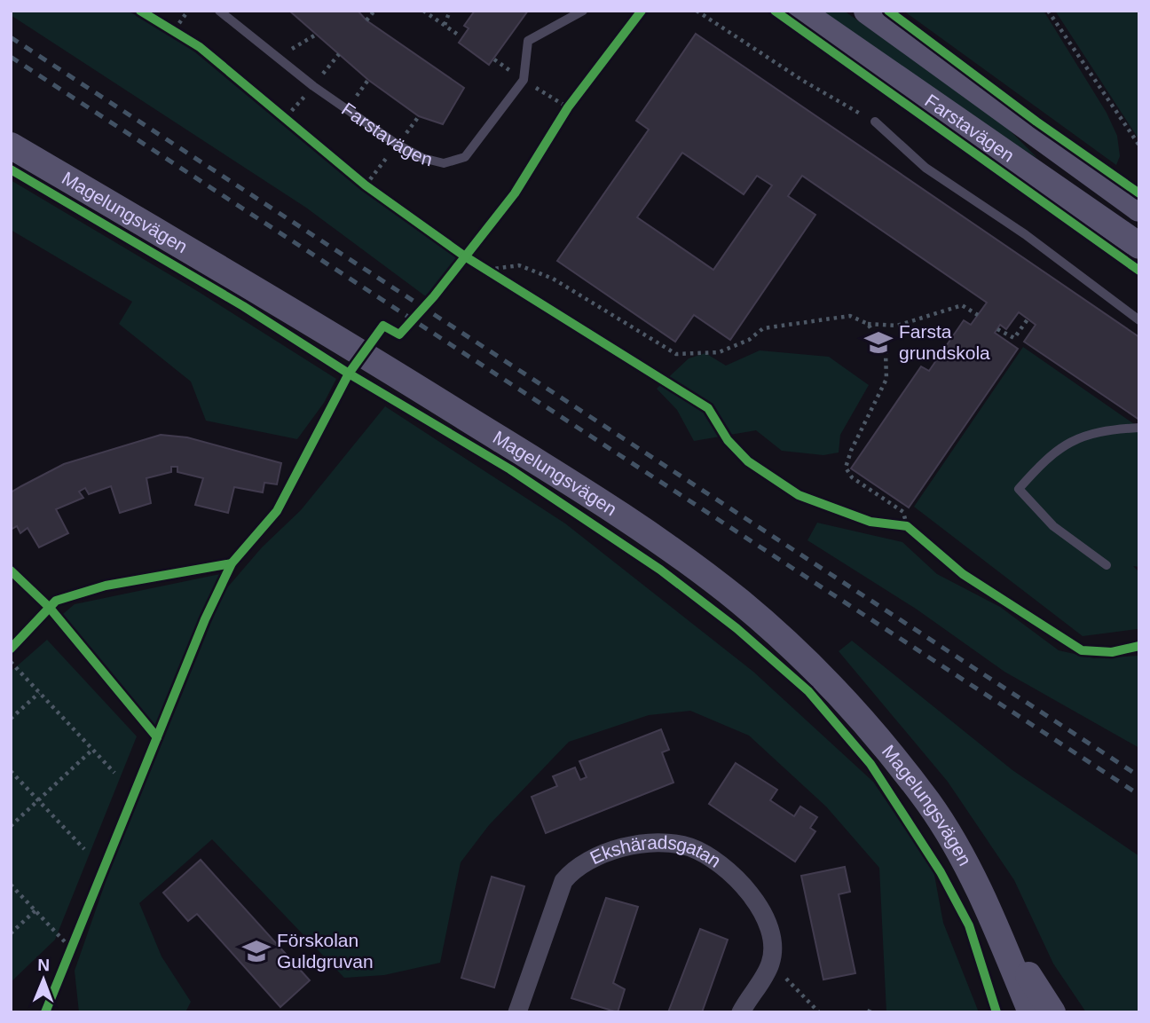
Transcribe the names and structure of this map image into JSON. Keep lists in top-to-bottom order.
{
  "streets": {
    "main road": ["Farstavägen", "Magelungsvägen"],
    "street": ["Ekshäradsgatan"]
  },
  "places": {
    "school or university": ["Farsta grundskola", "Förskolan Guldgruvan"]
  },
  "north": "top"
}
